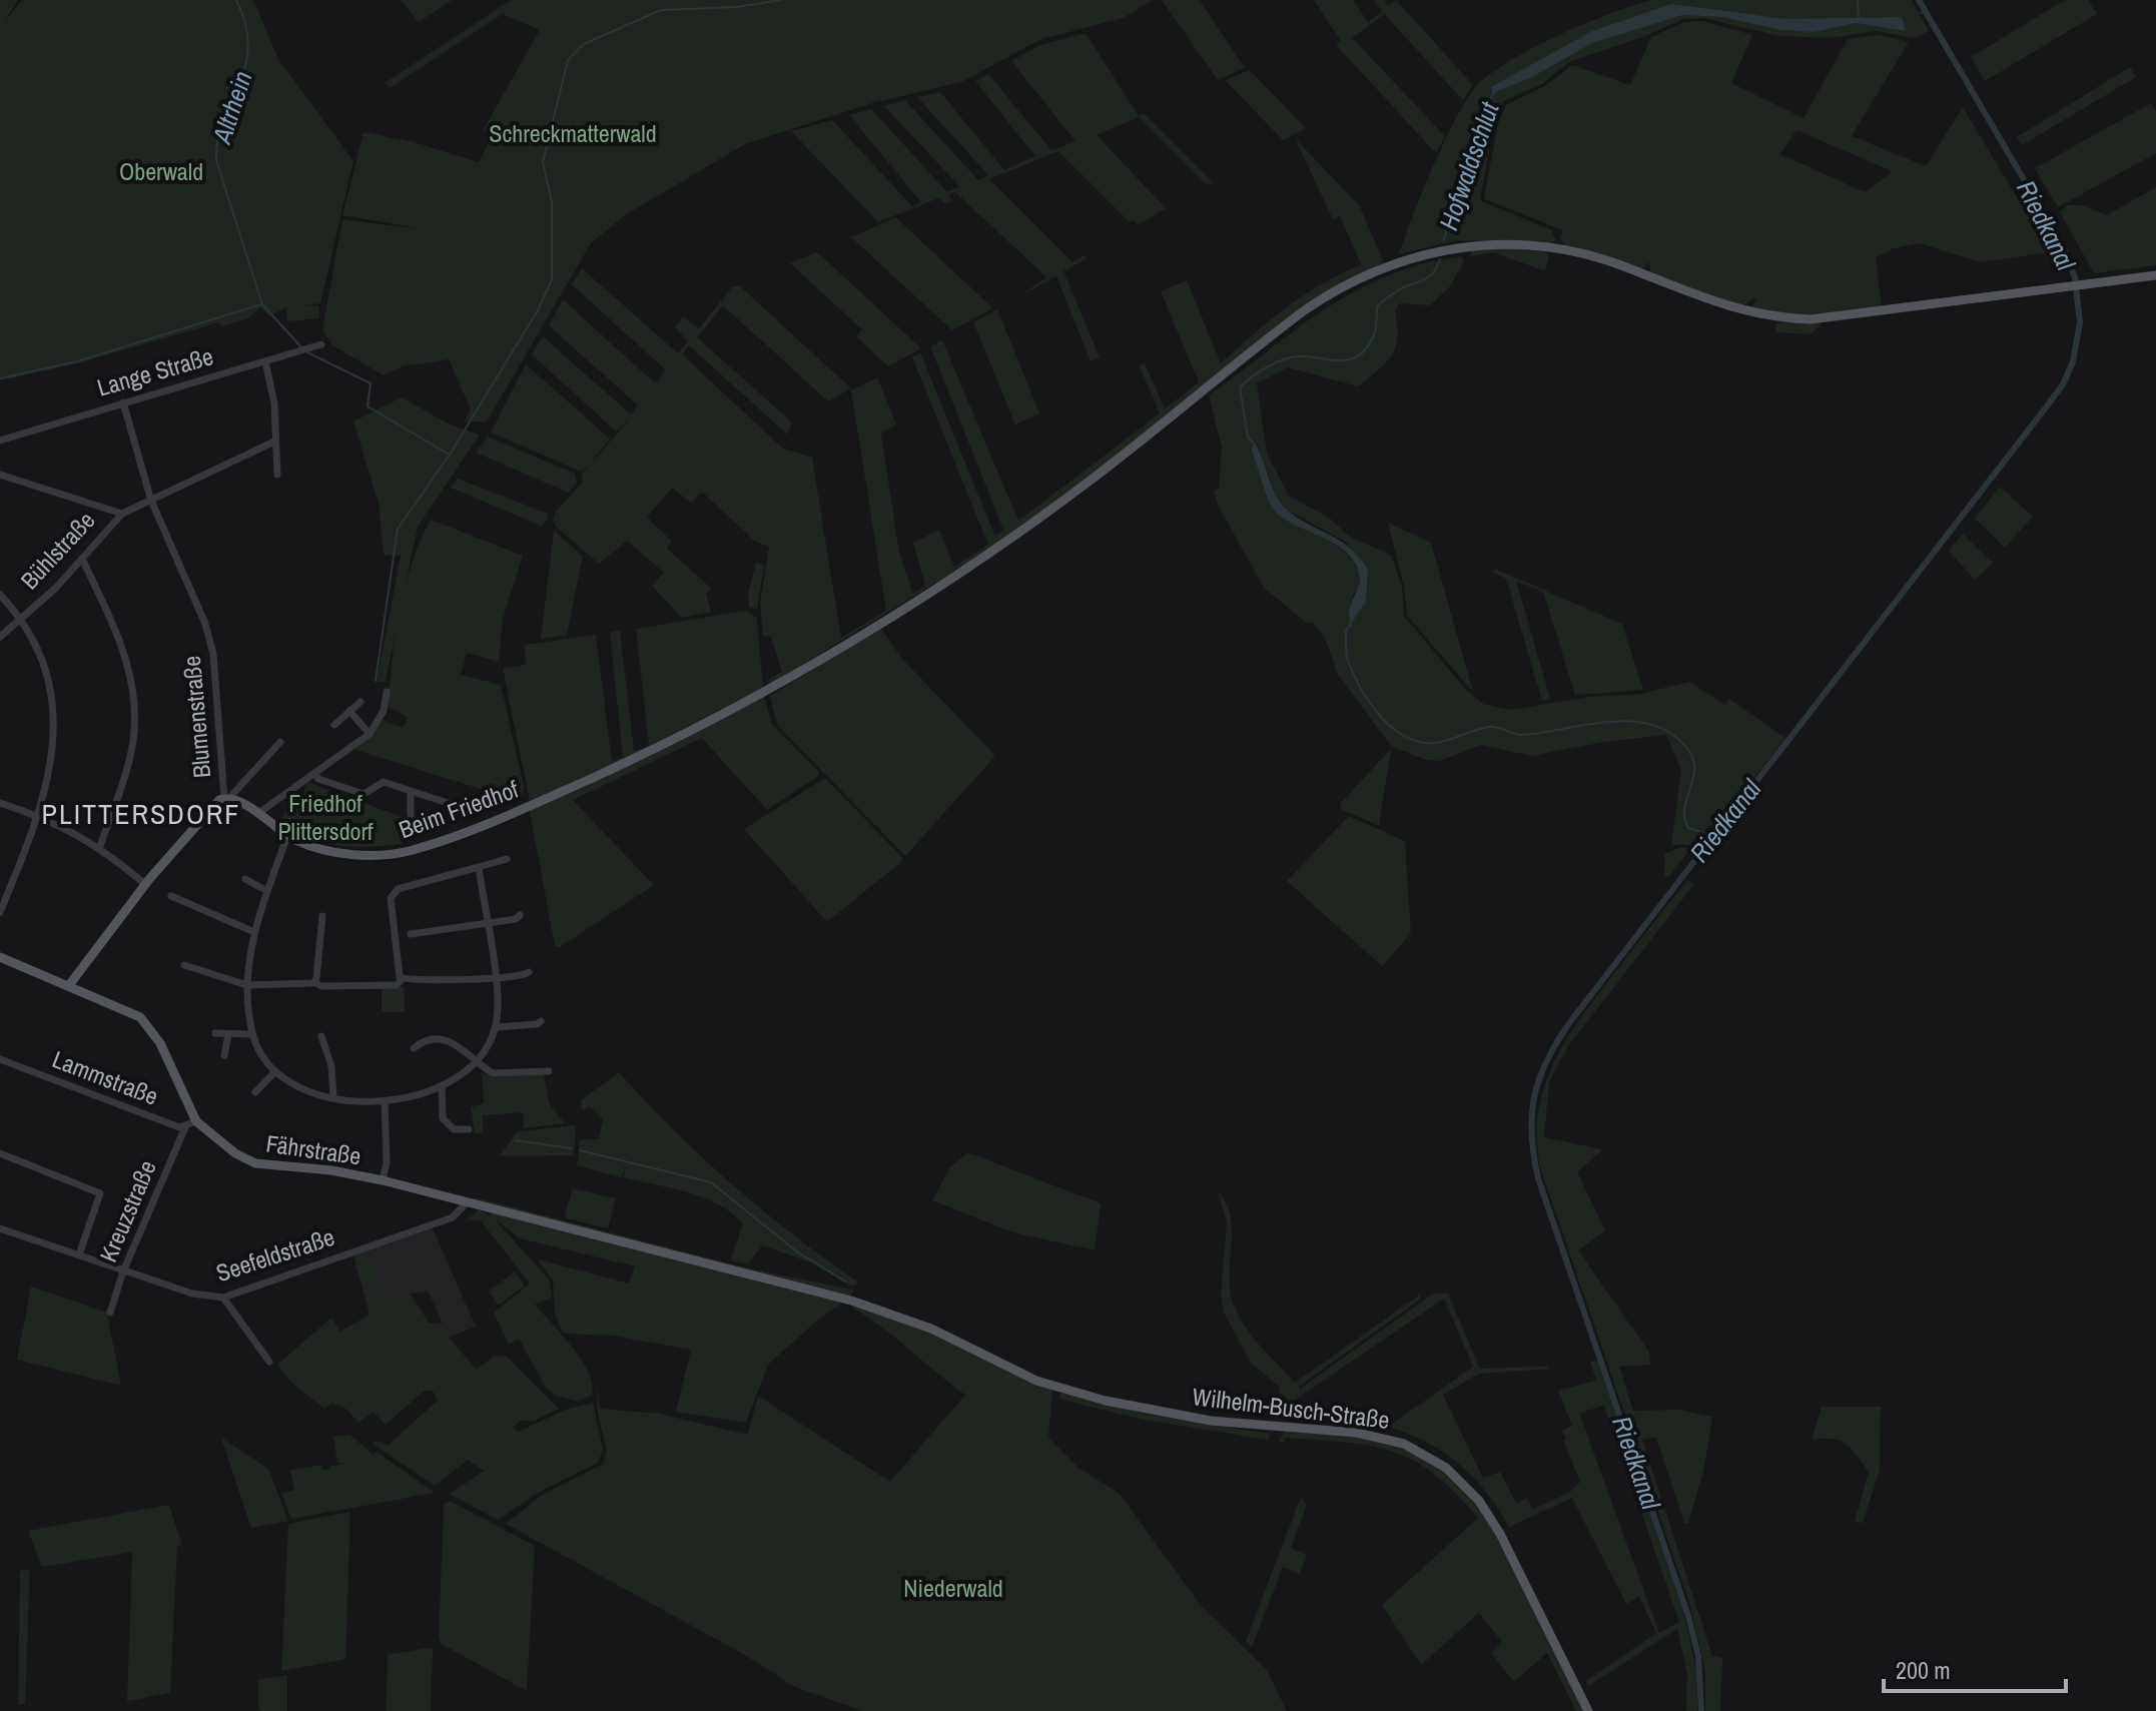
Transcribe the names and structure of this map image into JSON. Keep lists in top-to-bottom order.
{
  "streets": {
    "main road": [
      "Blumenstraße",
      "Beim Friedhof",
      "Fährstraße",
      "Wilhelm-Busch-Straße"
    ],
    "street": [
      "Lange Straße",
      "Bühlstraße",
      "Lammstraße",
      "Kreuzstraße",
      "Seefeldstraße"
    ]
  },
  "crossings": [
    ["Lange Straße", "Blumenstraße"],
    ["Bühlstraße", "Blumenstraße"],
    ["Blumenstraße", "Beim Friedhof"],
    ["Blumenstraße", "Fährstraße"],
    ["Lammstraße", "Kreuzstraße"],
    ["Fährstraße", "Seefeldstraße"],
    ["Fährstraße", "Wilhelm-Busch-Straße"],
    ["Kreuzstraße", "Seefeldstraße"]
  ],
  "districts": ["PLITTERSDORF"],
  "water": ["Altrhein", "Hofwaldschlut", "Riedkanal"],
  "parks": [
    "Schreckmatterwald",
    "Oberwald",
    "Friedhof Plittersdorf",
    "Niederwald"
  ],
  "scale_bar": "200 m"
}
